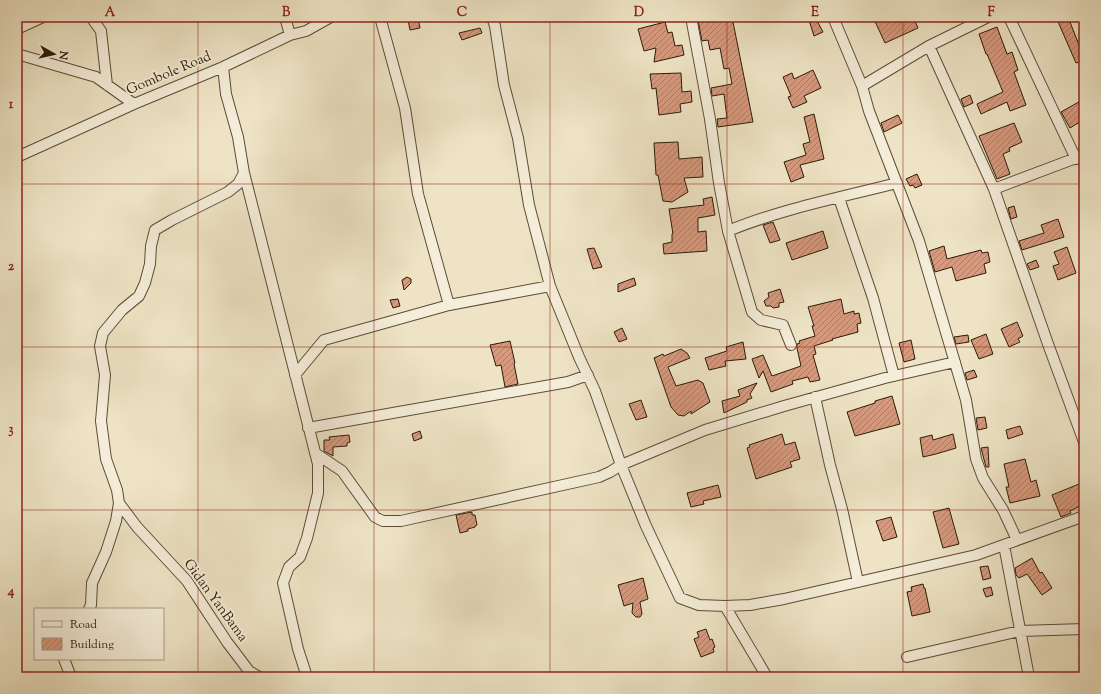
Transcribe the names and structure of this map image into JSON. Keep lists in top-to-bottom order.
{
  "streets": {
    "street": ["Gombole Road", "Gidan YanBama"]
  },
  "legend": ["Road", "Building"],
  "north": "right",
  "grid": {
    "columns": [
      "A",
      "B",
      "C",
      "D",
      "E",
      "F"
    ],
    "rows": [
      "1",
      "2",
      "3",
      "4"
    ]
  }
}
